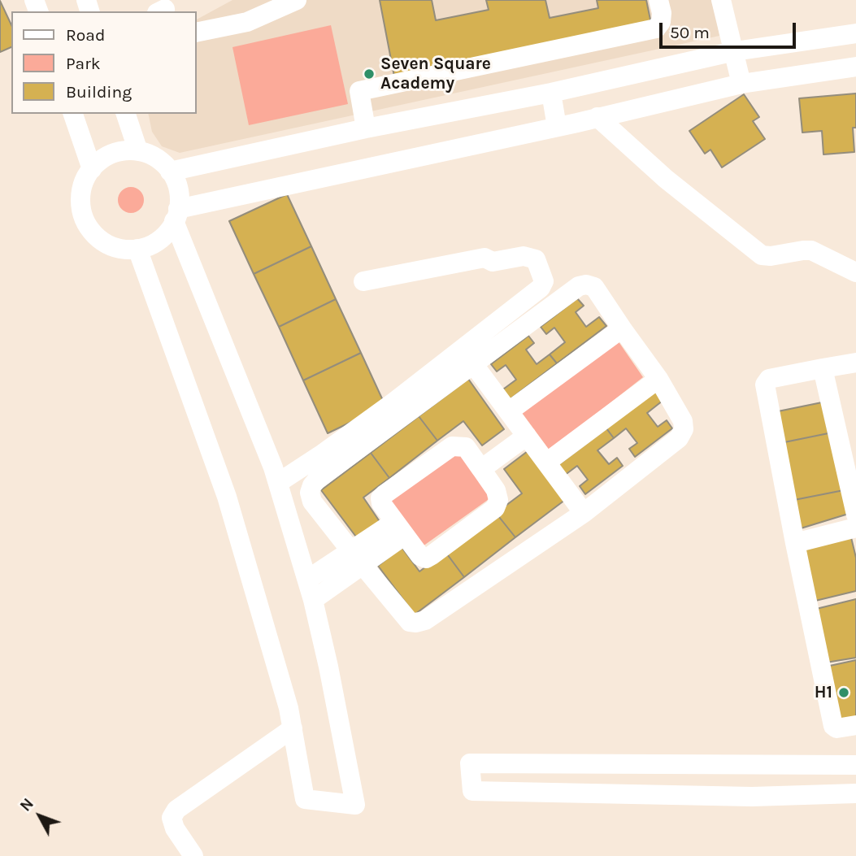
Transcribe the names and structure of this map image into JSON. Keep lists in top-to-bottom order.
{
  "places": ["Seven Square Academy", "H1"],
  "legend": ["Road", "Park", "Building"],
  "scale_bar": "50 m",
  "north": "top left"
}
